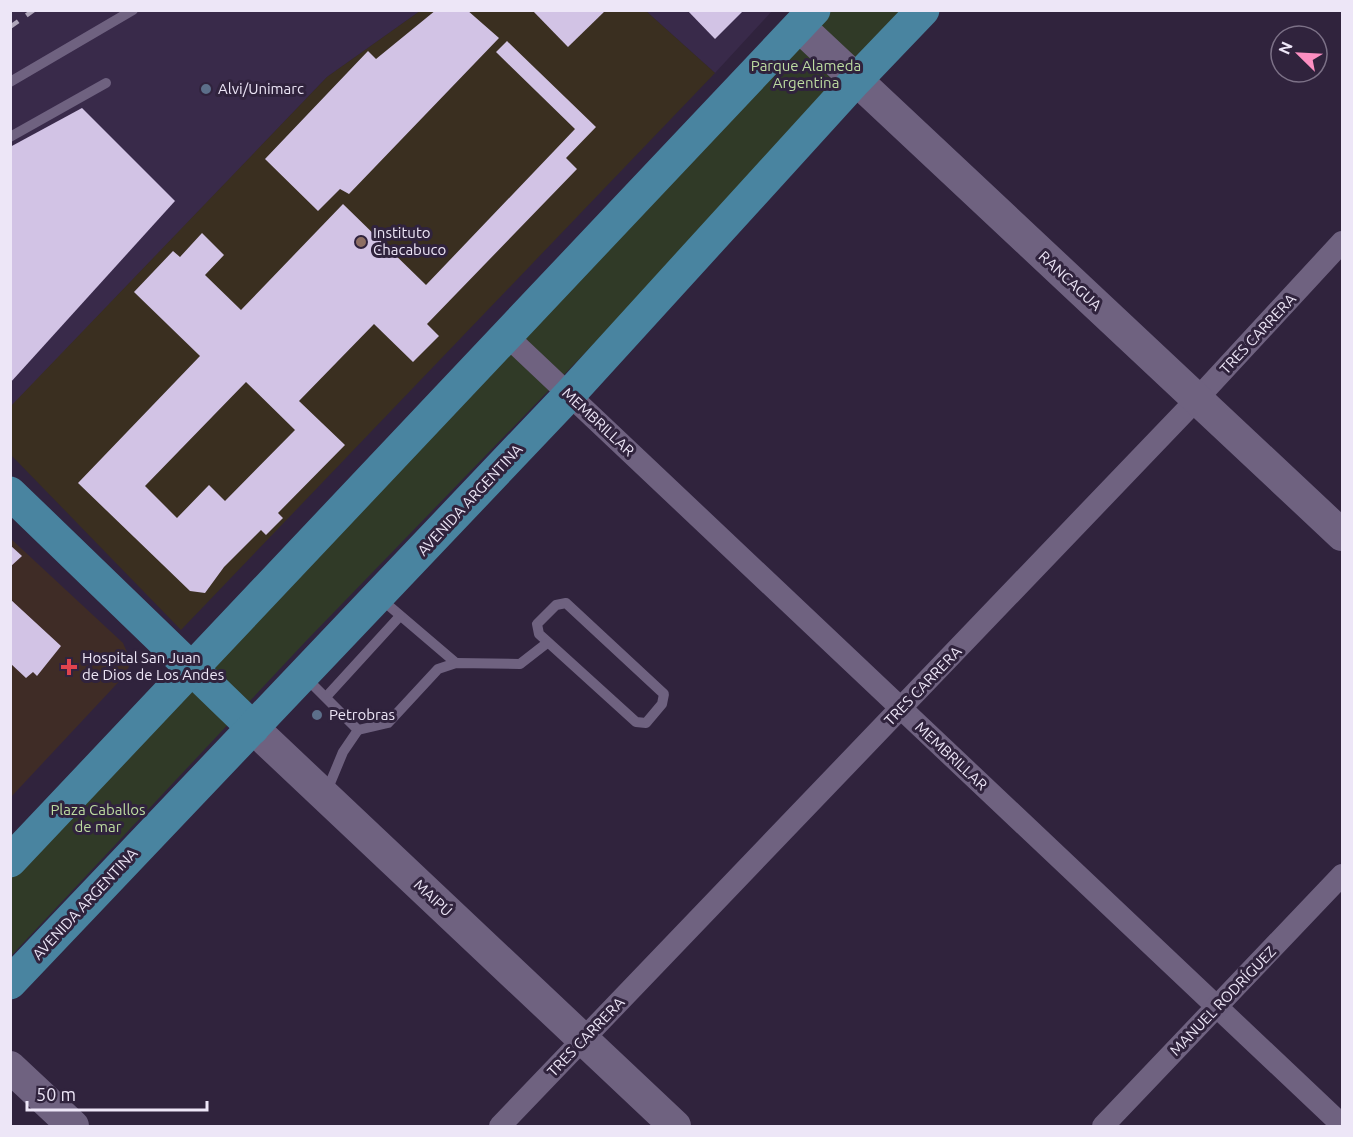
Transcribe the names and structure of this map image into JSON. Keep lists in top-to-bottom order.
{
  "streets": {
    "main road": ["RANCAGUA", "AVENIDA ARGENTINA", "MAIPÚ"],
    "street": ["TRES CARRERA", "MEMBRILLAR", "MANUEL RODRÍGUEZ"]
  },
  "crossings": [
    ["RANCAGUA", "TRES CARRERA"],
    ["RANCAGUA", "AVENIDA ARGENTINA"],
    ["TRES CARRERA", "MEMBRILLAR"],
    ["TRES CARRERA", "MAIPÚ"],
    ["MEMBRILLAR", "AVENIDA ARGENTINA"],
    ["MEMBRILLAR", "MANUEL RODRÍGUEZ"],
    ["AVENIDA ARGENTINA", "MAIPÚ"]
  ],
  "parks": ["Parque Alameda Argentina", "Plaza Caballos de mar"],
  "places": {
    "other": ["Alvi/Unimarc", "Instituto Chacabuco", "Petrobras"],
    "health": ["Hospital San Juan de Dios de Los Andes"]
  },
  "scale_bar": "50 m",
  "north": "top left"
}
